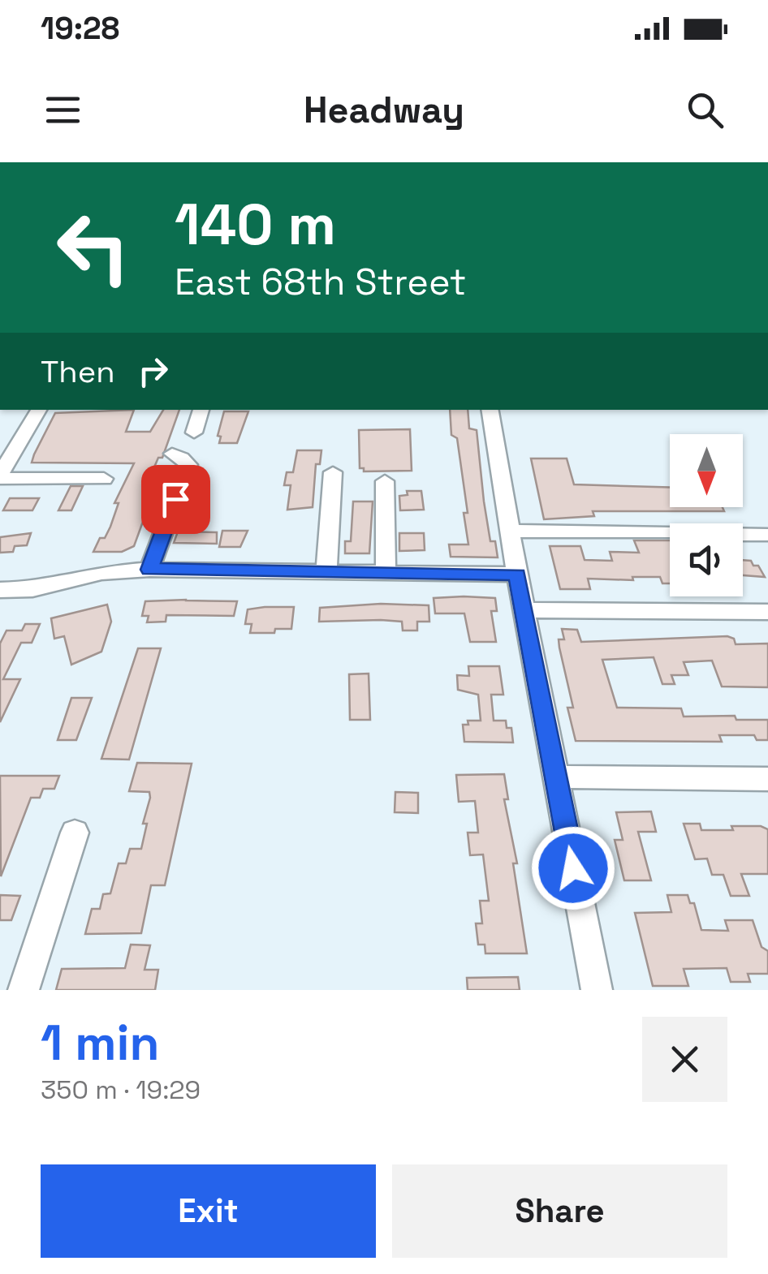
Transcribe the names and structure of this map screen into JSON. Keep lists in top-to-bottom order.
{
  "north": "bottom",
  "page": {
    "status": "19:28",
    "header": "Headway",
    "turn": ["140 m", "East 68th Street"],
    "then": "Then",
    "heading": ["1 min", "350 m · 19:29"],
    "buttons": ["Exit", "Share"]
  }
}
